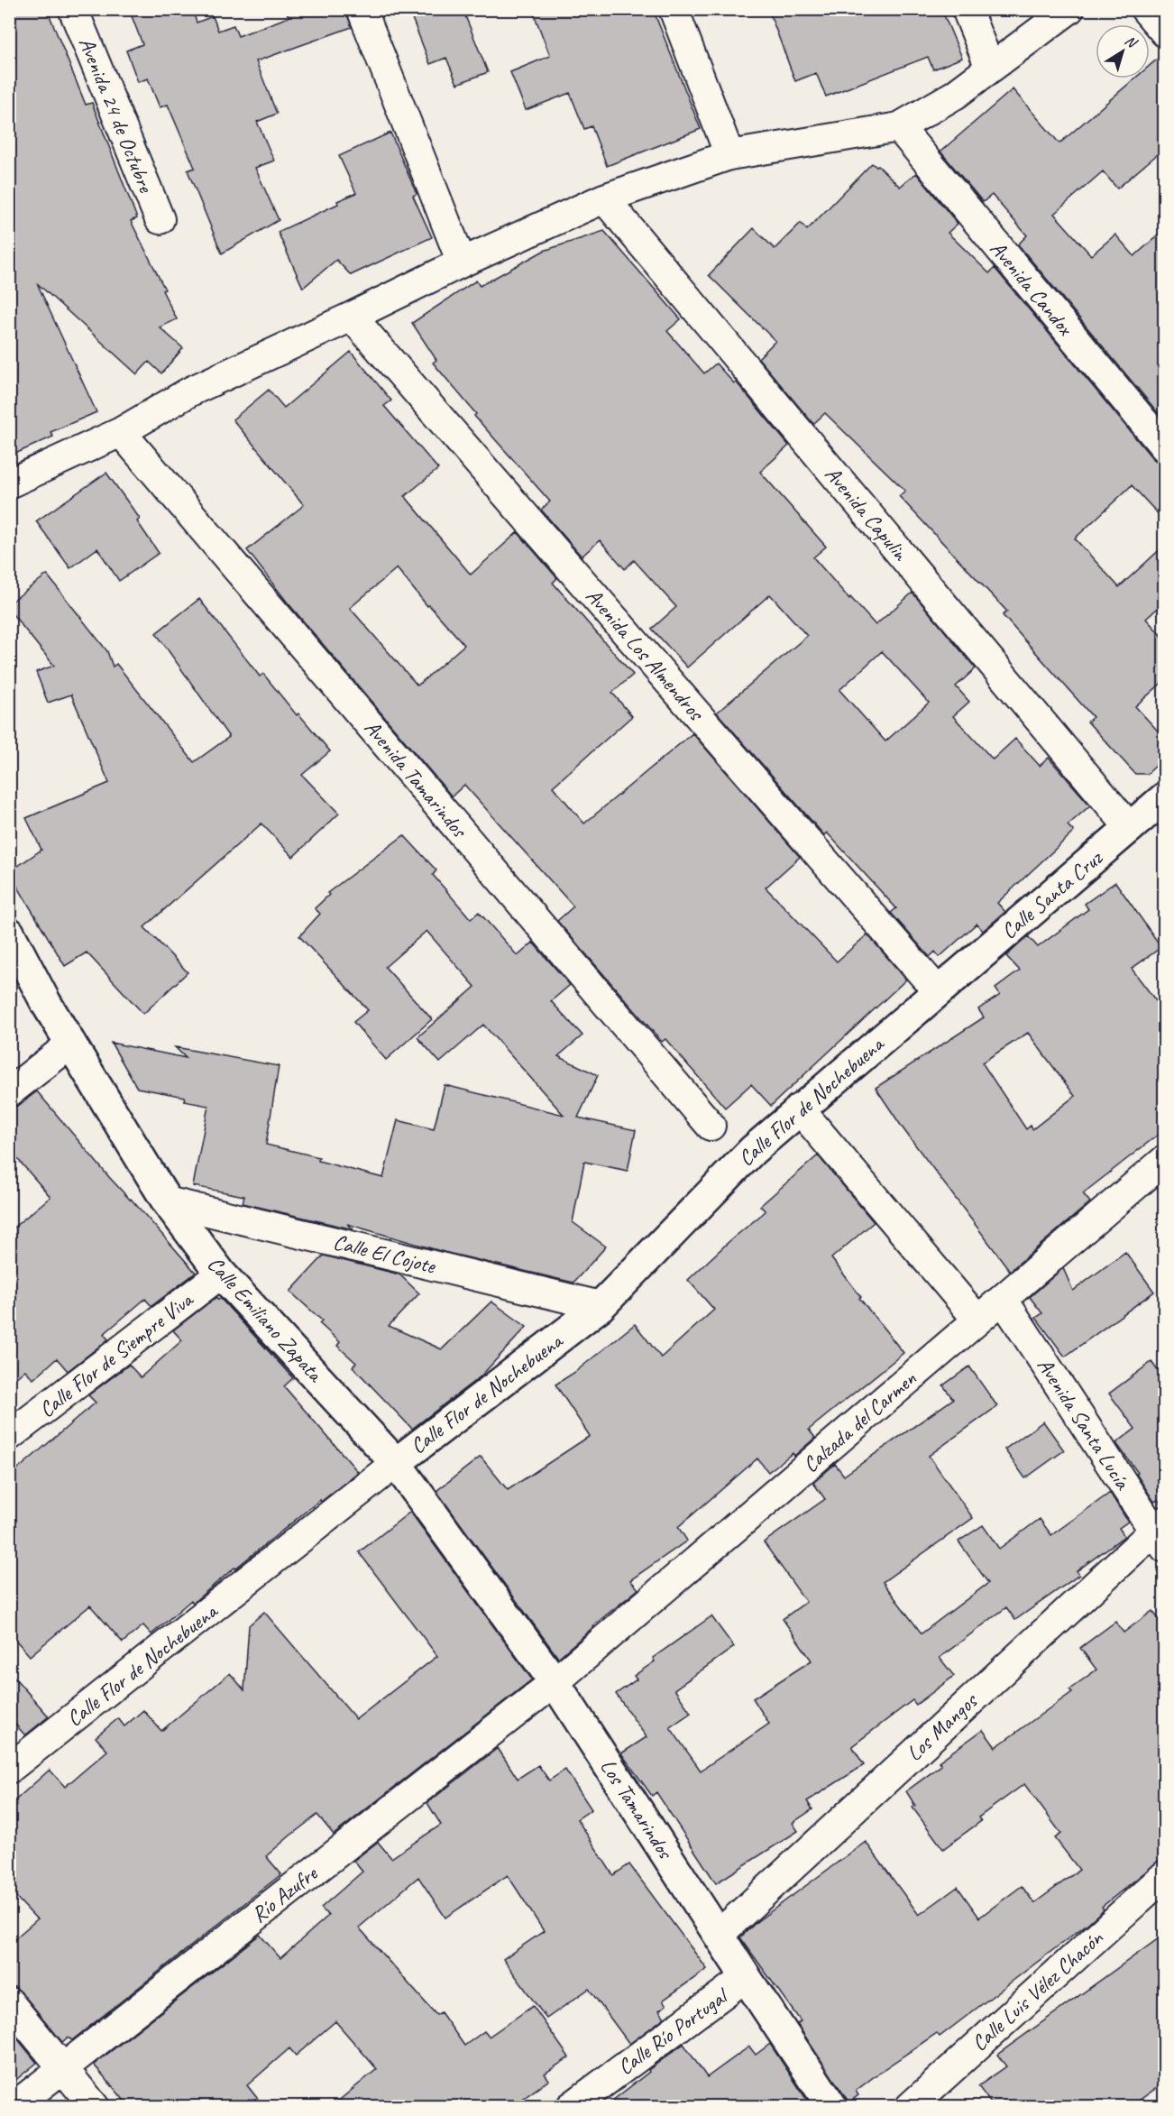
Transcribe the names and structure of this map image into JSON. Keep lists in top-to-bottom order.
{
  "streets": {
    "street": [
      "Avenida 24 de Octubre",
      "Avenida Candox",
      "Avenida Capulin",
      "Avenida Los Almendros",
      "Avenida Tamarindos",
      "Calle Santa Cruz",
      "Calle Flor de Nochebuena",
      "Calle El Cojote",
      "Calle Emiliano Zapata",
      "Calle Flor de Siempre Viva",
      "Calzada del Carmen",
      "Avenida Santa Lucía",
      "Los Mangos",
      "Los Tamarindos",
      "Río Azufre",
      "Calle Luis Vélez Chacón",
      "Calle Río Portugal"
    ]
  },
  "crossings": [
    ["Avenida Capulin", "Calle Santa Cruz"],
    ["Avenida Los Almendros", "Calle Santa Cruz"],
    ["Avenida Los Almendros", "Calle Flor de Nochebuena"],
    ["Calle Santa Cruz", "Calle Flor de Nochebuena"],
    ["Calle Flor de Nochebuena", "Calle El Cojote"],
    ["Calle Flor de Nochebuena", "Calle Emiliano Zapata"],
    ["Calle El Cojote", "Calle Emiliano Zapata"],
    ["Calle Emiliano Zapata", "Calle Flor de Siempre Viva"],
    ["Calle Emiliano Zapata", "Calzada del Carmen"],
    ["Calle Emiliano Zapata", "Los Tamarindos"],
    ["Calle Emiliano Zapata", "Río Azufre"],
    ["Calzada del Carmen", "Avenida Santa Lucía"],
    ["Calzada del Carmen", "Los Tamarindos"],
    ["Calzada del Carmen", "Río Azufre"],
    ["Avenida Santa Lucía", "Los Mangos"],
    ["Los Mangos", "Los Tamarindos"],
    ["Los Tamarindos", "Río Azufre"],
    ["Los Tamarindos", "Calle Río Portugal"]
  ],
  "north": "top right"
}
